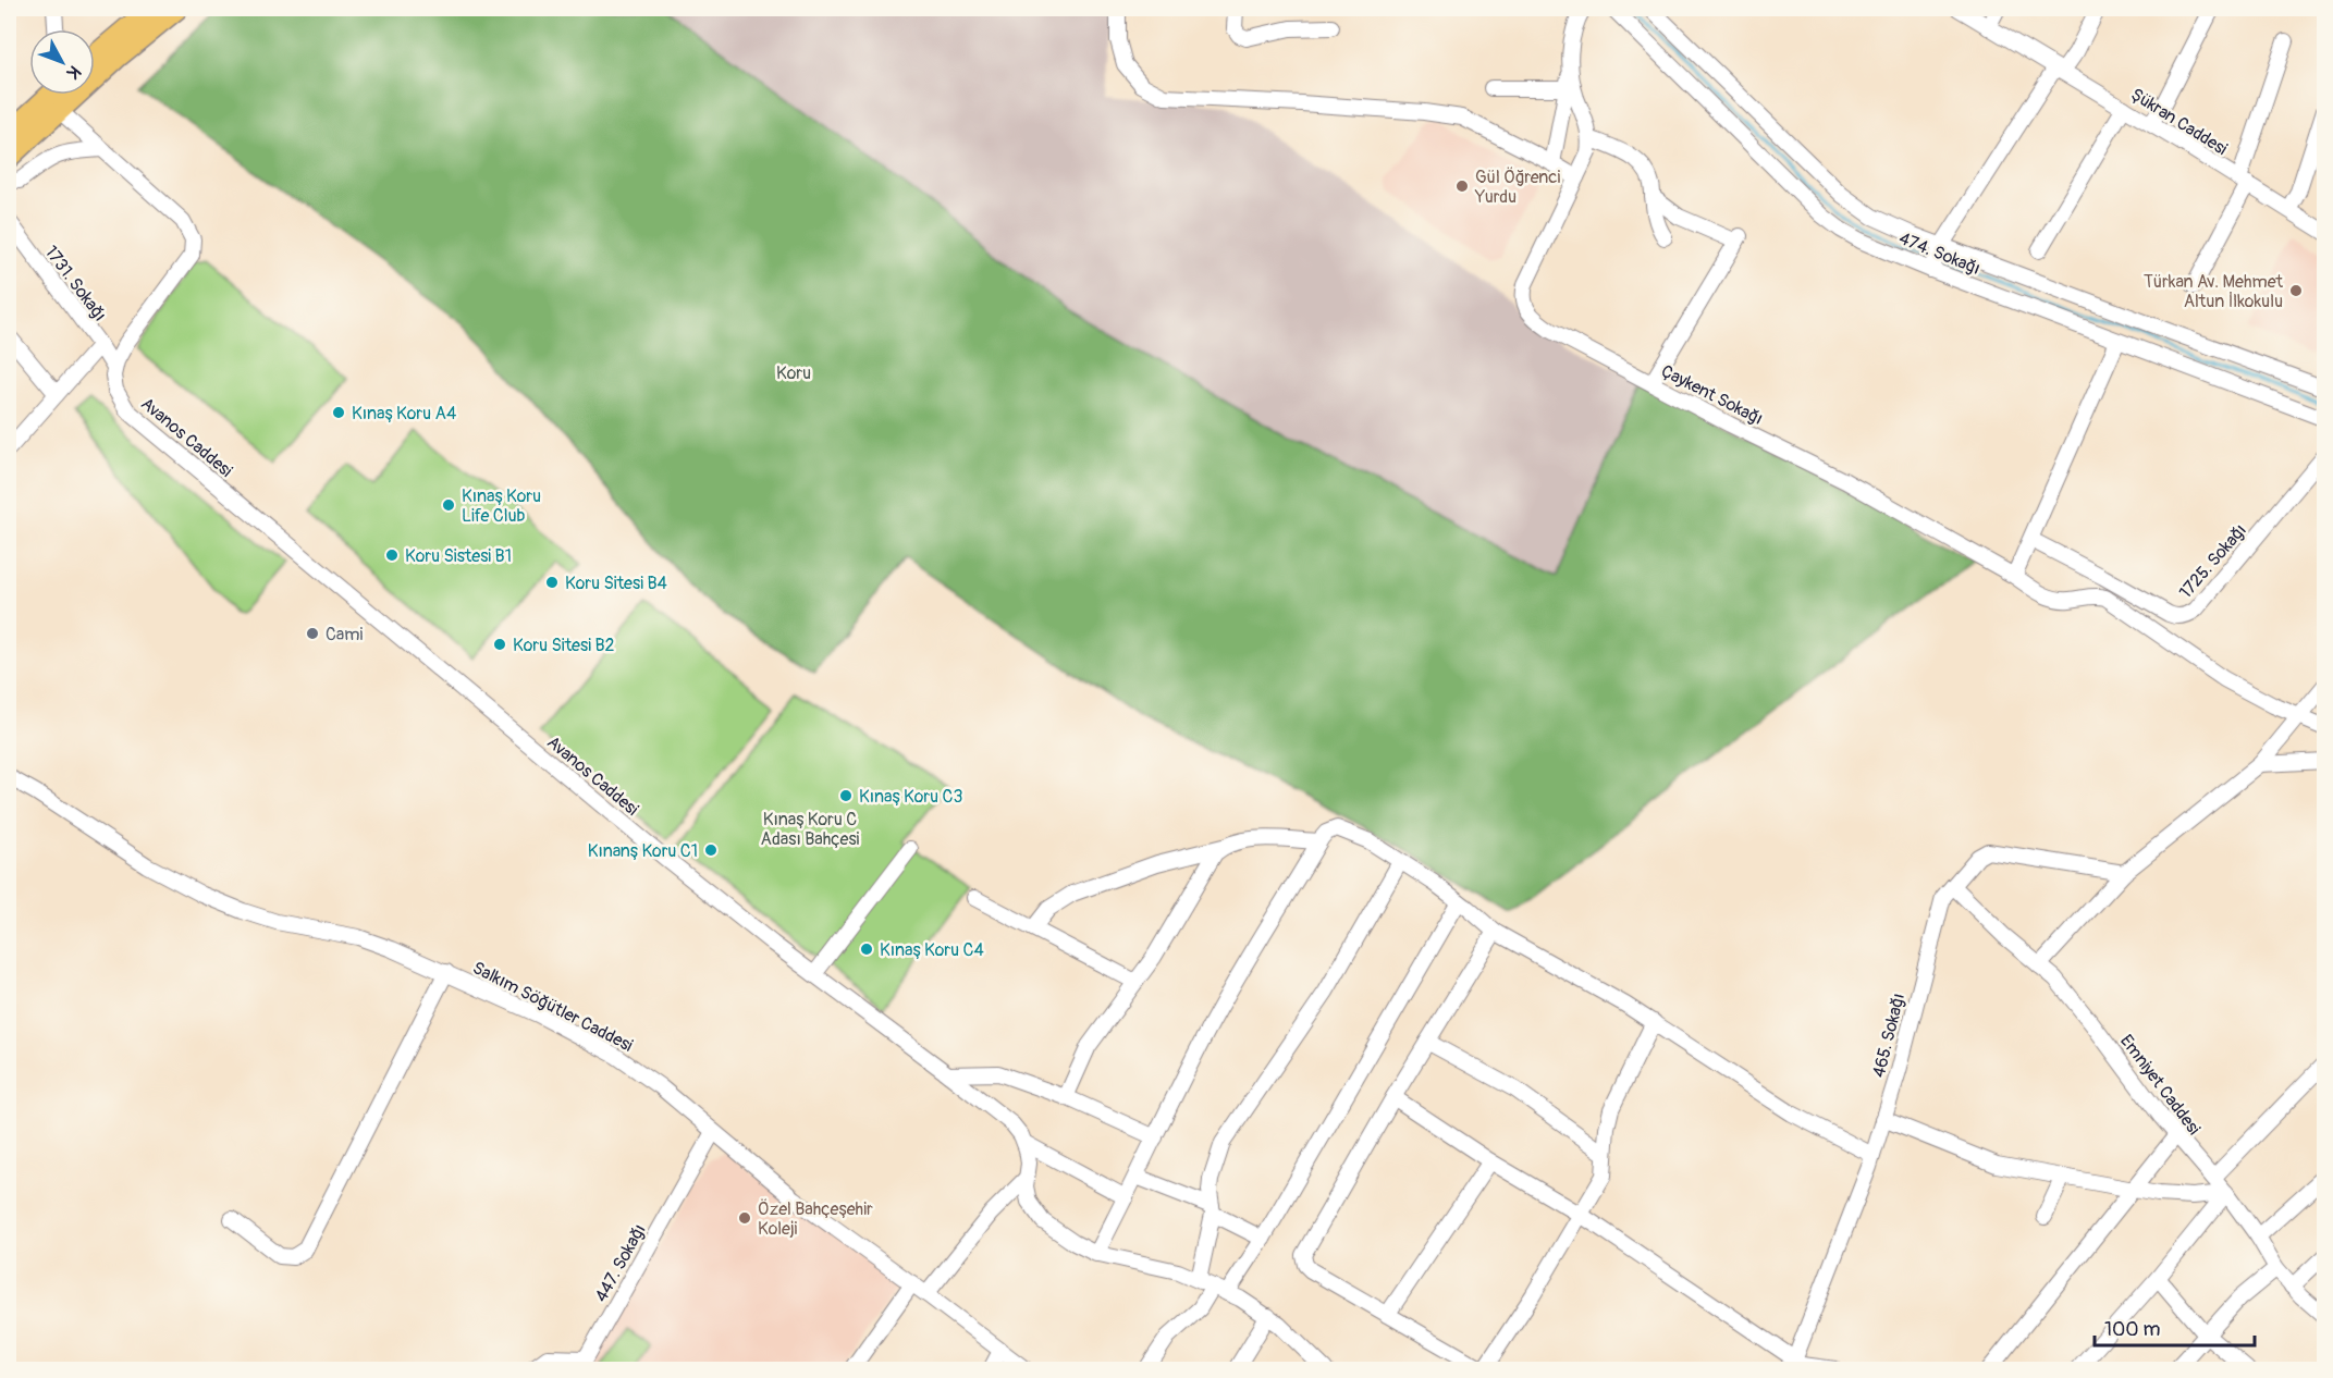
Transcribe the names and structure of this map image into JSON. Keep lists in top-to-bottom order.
{
  "streets": {
    "street": [
      "Şükran Caddesi",
      "474. Sokağı",
      "1731. Sokağı",
      "Çaykent Sokağı",
      "Avanos Caddesi",
      "1725. Sokağı",
      "Salkım Söğütler Caddesi",
      "465. Sokağı",
      "Emniyet Caddesi",
      "447. Sokağı"
    ]
  },
  "crossings": [
    ["1731. Sokağı", "Avanos Caddesi"],
    ["Salkım Söğütler Caddesi", "447. Sokağı"],
    ["465. Sokağı", "Emniyet Caddesi"]
  ],
  "parks": ["Koru", "Kınaş Koru C Adası Bahçesi"],
  "places": [
    "Gül Öğrenci Yurdu",
    "Türkan Av. Mehmet Altun İlkokulu",
    "Kınaş Koru A4",
    "Kınaş Koru Life Club",
    "Koru Sistesi B1",
    "Koru Sitesi B4",
    "Cami",
    "Koru Sitesi B2",
    "Kınaş Koru C3",
    "Kınanş Koru C1",
    "Kınaş Koru C4",
    "Özel Bahçeşehir Koleji"
  ],
  "scale_bar": "100 m",
  "north": "bottom right"
}
